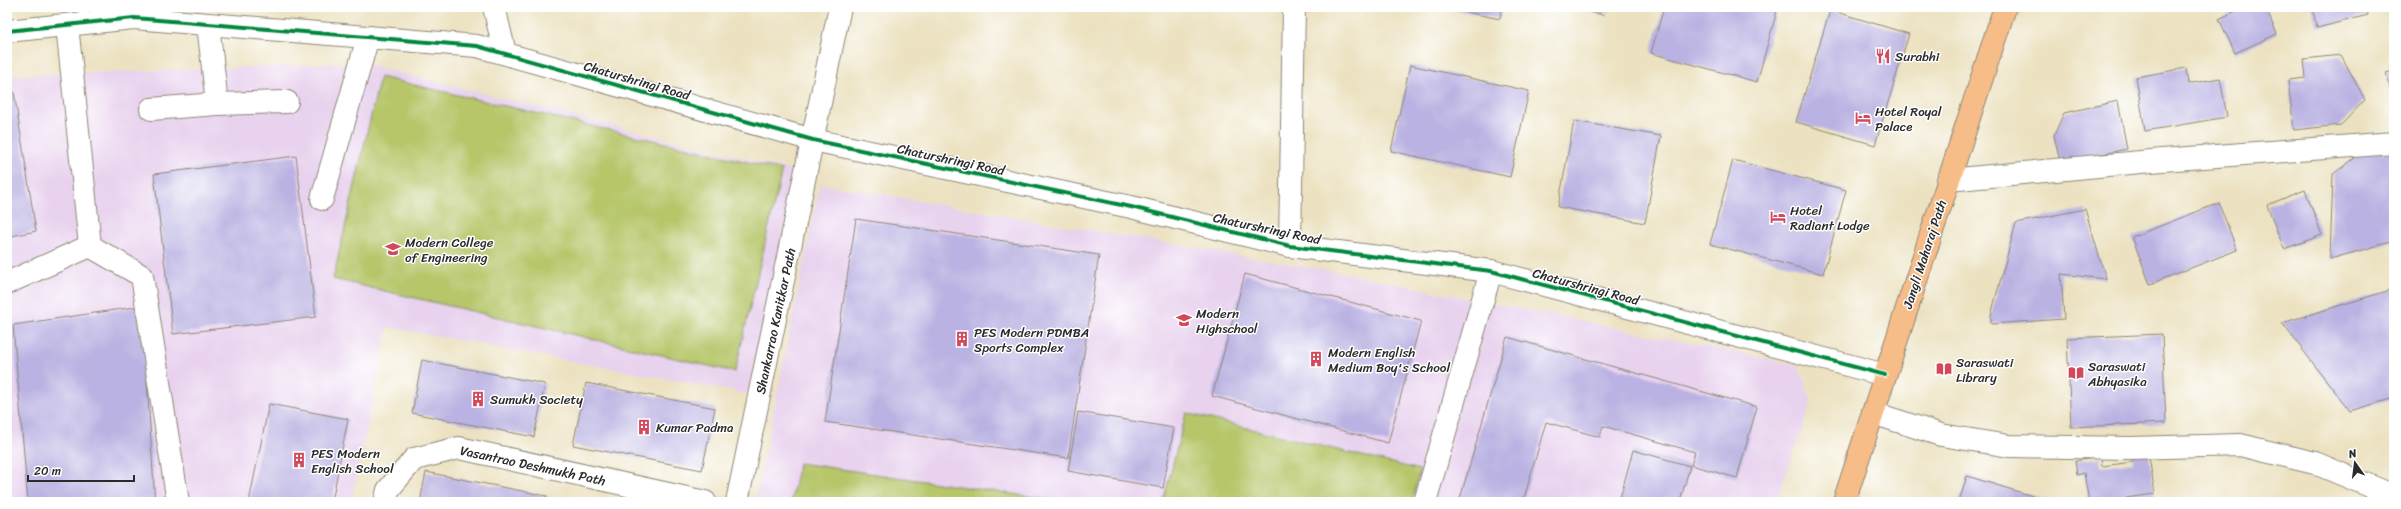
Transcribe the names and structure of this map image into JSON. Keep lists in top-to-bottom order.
{
  "streets": {
    "main road": ["Jangli Maharaj Path"],
    "street": ["Chaturshringi Road", "Shankarrao Kanitkar Path", "Vasantrao Deshmukh Path"]
  },
  "crossings": [
    ["Chaturshringi Road", "Jangli Maharaj Path"],
    ["Chaturshringi Road", "Shankarrao Kanitkar Path"]
  ],
  "places": {
    "restaurant": ["Surabhi"],
    "hotel": ["Hotel Royal Palace", "Hotel Radiant Lodge"],
    "school or university": ["Modern College of Engineering", "Modern Highschool"],
    "building": [
      "PES Modern PDMBA Sports Complex",
      "Modern English Medium Boy's School",
      "Sumukh Society",
      "Kumar Padma",
      "PES Modern English School"
    ],
    "library": ["Saraswati Library", "Saraswati Abhyasika"]
  },
  "scale_bar": "20 m",
  "north": "top"
}
